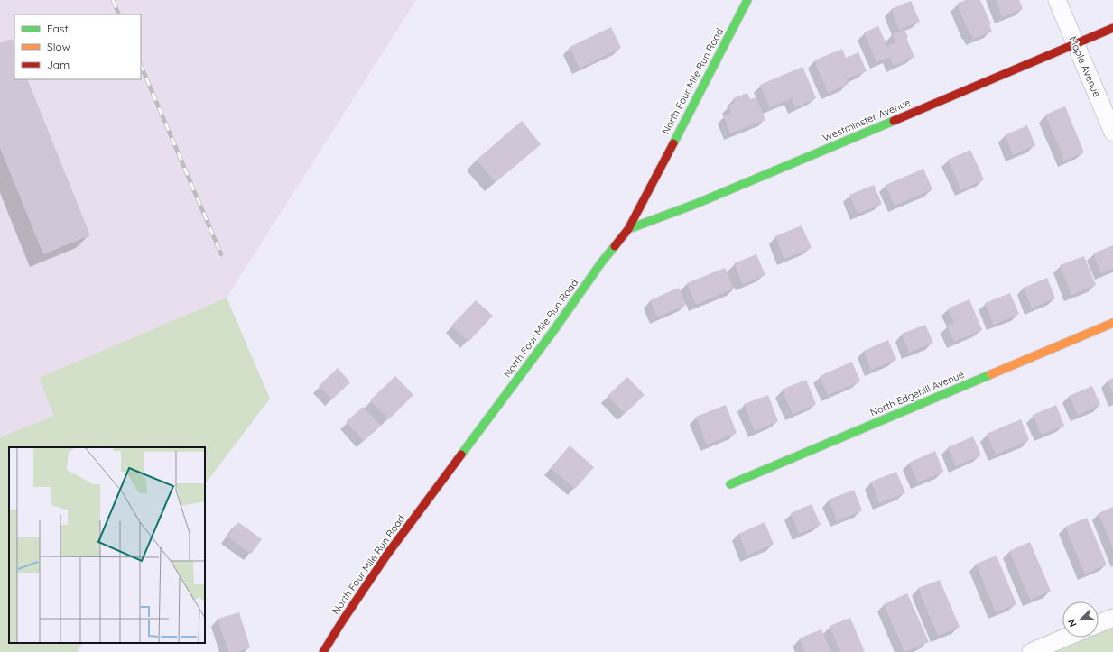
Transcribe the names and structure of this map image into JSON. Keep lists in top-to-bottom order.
{
  "streets": {
    "street": [
      "Maple Avenue",
      "North Four Mile Run Road",
      "Westminster Avenue",
      "North Edgehill Avenue"
    ]
  },
  "crossings": [
    ["Maple Avenue", "Westminster Avenue"],
    ["North Four Mile Run Road", "Westminster Avenue"]
  ],
  "legend": ["Fast", "Slow", "Jam"],
  "north": "bottom left"
}
